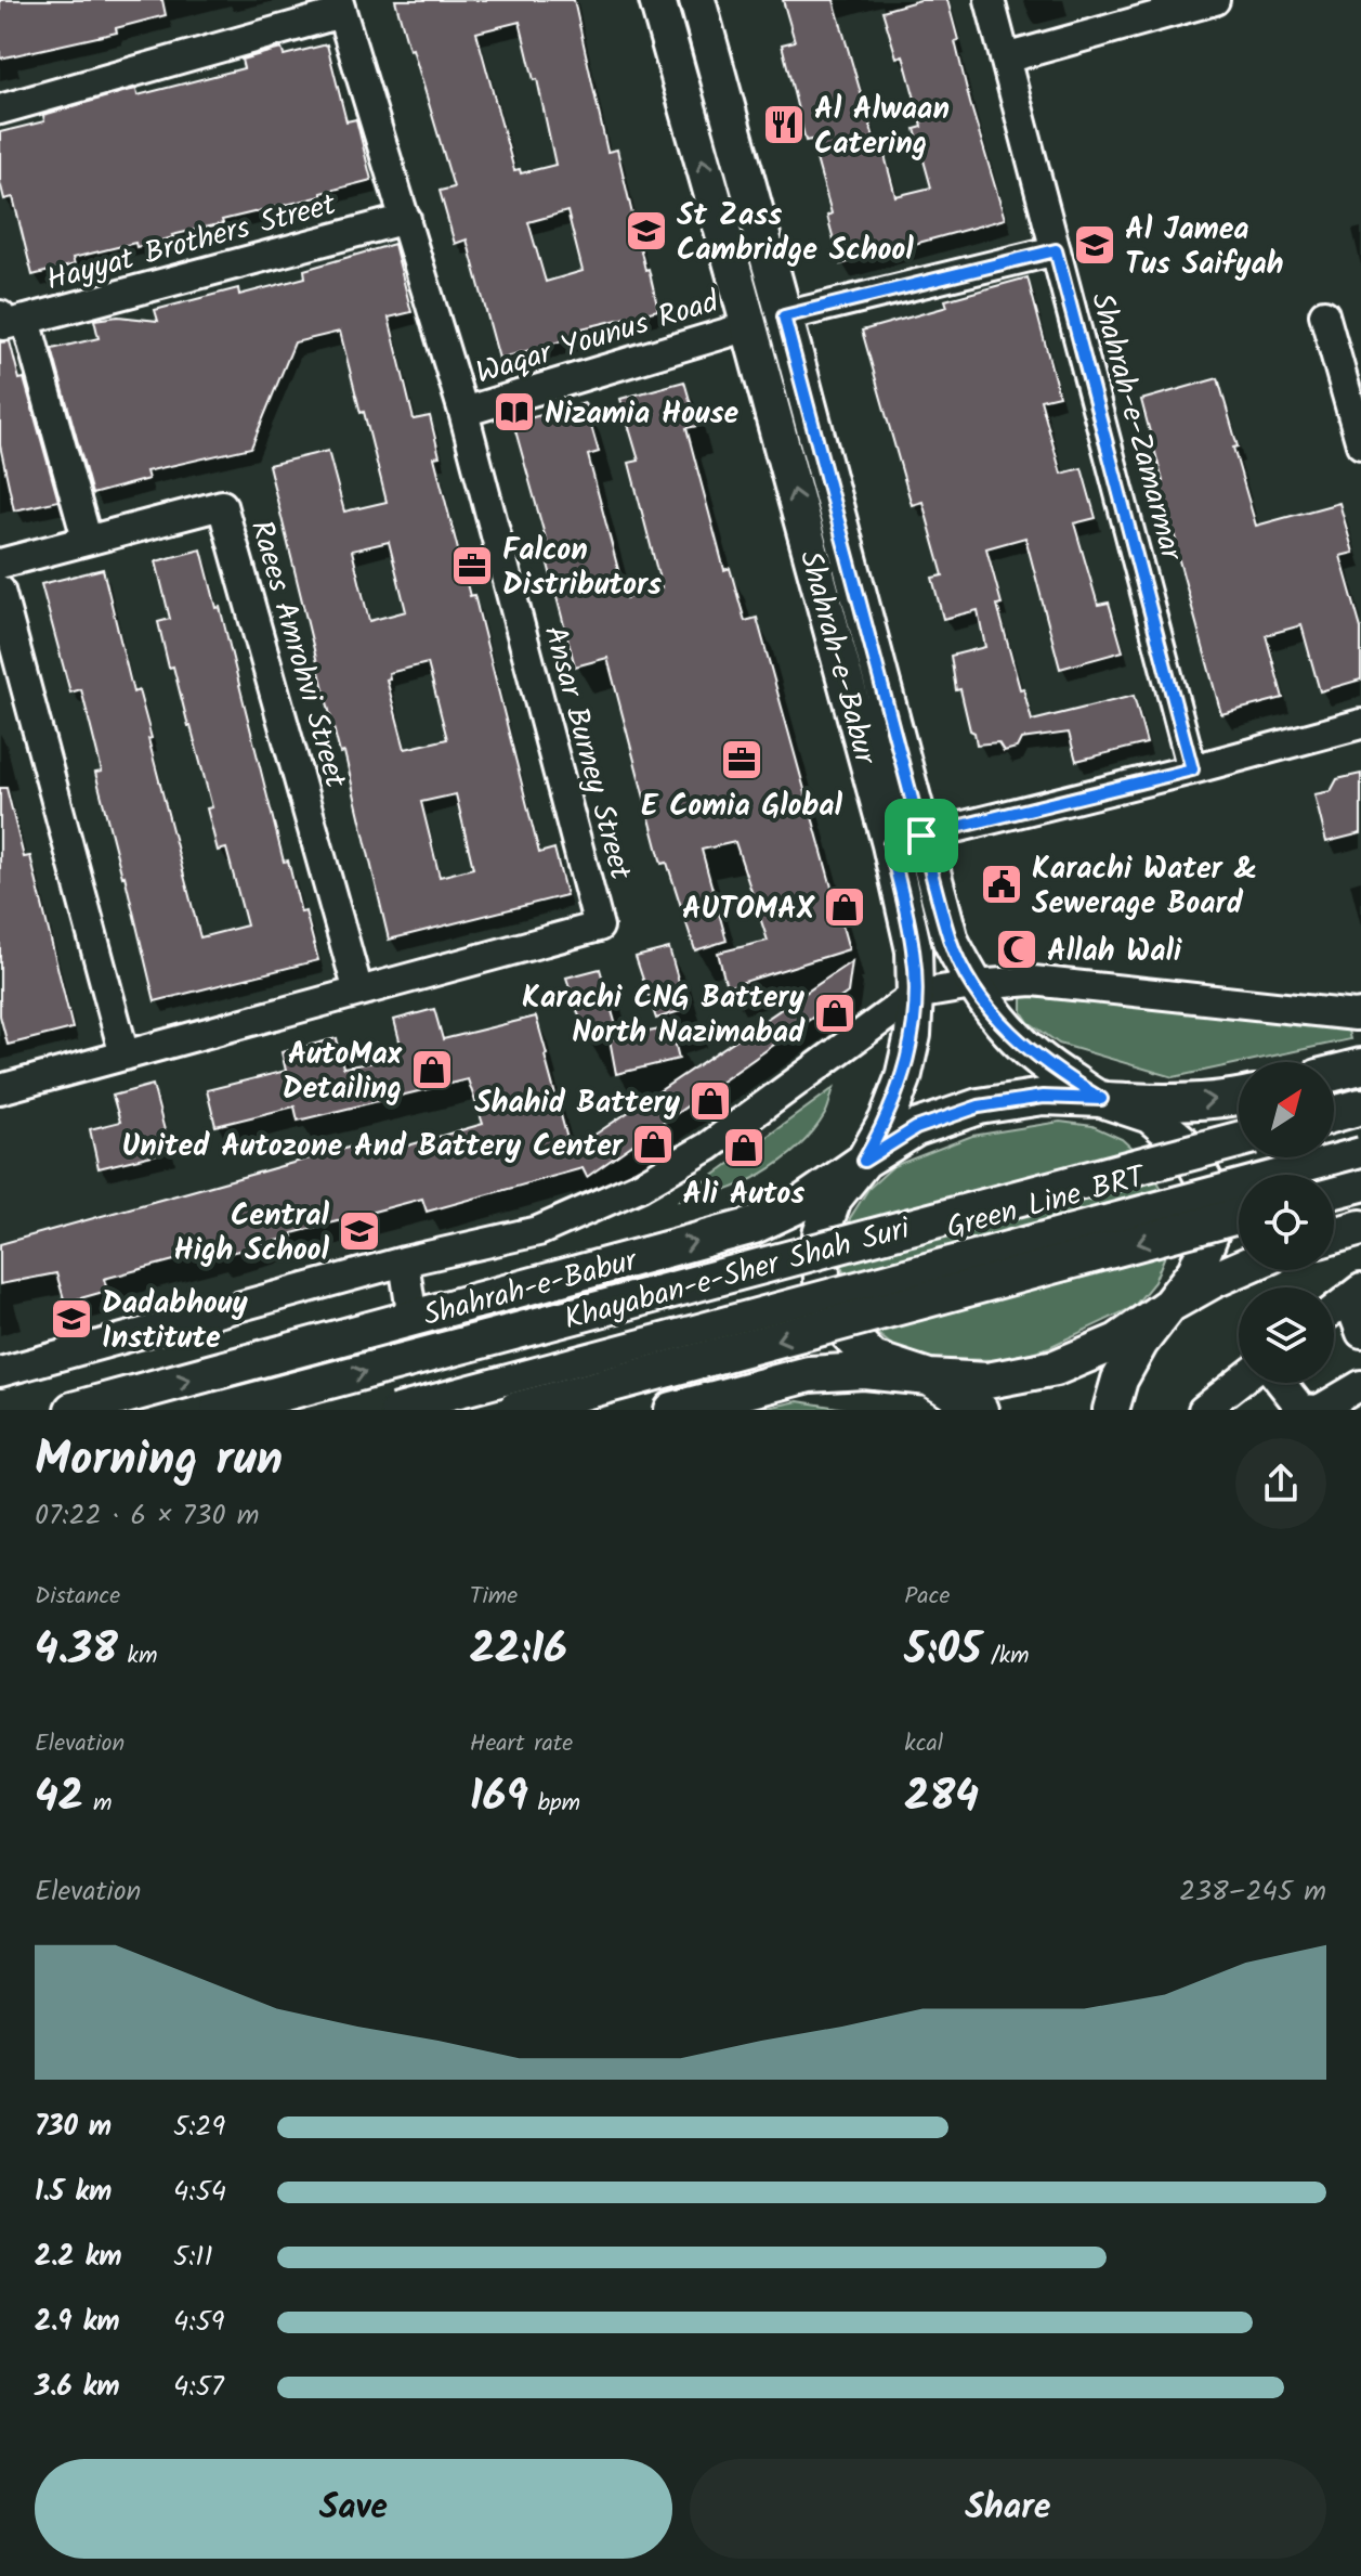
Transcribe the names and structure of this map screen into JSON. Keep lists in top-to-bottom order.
{
  "streets": {
    "main road": ["Shahrah-e-Babur", "Khayaban-e-Sher Shah Suri"],
    "street": [
      "Hayyat Brothers Street",
      "Waqar Younus Road",
      "Shahrah-e-Zamarmar",
      "Raees Amrohvi Street",
      "Ansar Burney Street",
      "Green Line BRT"
    ]
  },
  "crossings": [
    ["Hayyat Brothers Street", "Ansar Burney Street"],
    ["Waqar Younus Road", "Shahrah-e-Babur"],
    ["Waqar Younus Road", "Ansar Burney Street"],
    ["Raees Amrohvi Street", "Ansar Burney Street"]
  ],
  "places": {
    "restaurant": ["Al Alwaan Catering"],
    "school or university": [
      "St Zass Cambridge School",
      "Al Jamea Tus Saifyah",
      "Central High School",
      "Dadabhouy Institute"
    ],
    "library": ["Nizamia House"],
    "office": ["Falcon Distributors", "E Comia Global"],
    "public building": ["Karachi Water & Sewerage Board"],
    "shop": [
      "AUTOMAX",
      "Karachi CNG Battery North Nazimabad",
      "AutoMax Detailing",
      "Shahid Battery",
      "United Autozone And Battery Center",
      "Ali Autos"
    ],
    "mosque": ["Allah Wali"]
  },
  "north": "top right",
  "page": {
    "heading": ["Morning run", "07:22 · 6 × 730 m"],
    "stats": [
      ["Distance", "4.38 km"],
      ["Time", "22:16"],
      ["Pace", "5:05 /km"],
      ["Elevation", "42 m"],
      ["Heart rate", "169 bpm"],
      ["kcal", "284"]
    ],
    "chart": ["Elevation", "238–245 m"],
    "list": [
      {
        "name": "730 m",
        "note": "5:29"
      },
      {
        "name": "1.5 km",
        "note": "4:54"
      },
      {
        "name": "2.2 km",
        "note": "5:11"
      },
      {
        "name": "2.9 km",
        "note": "4:59"
      },
      {
        "name": "3.6 km",
        "note": "4:57"
      }
    ],
    "buttons": ["Save", "Share"]
  }
}
